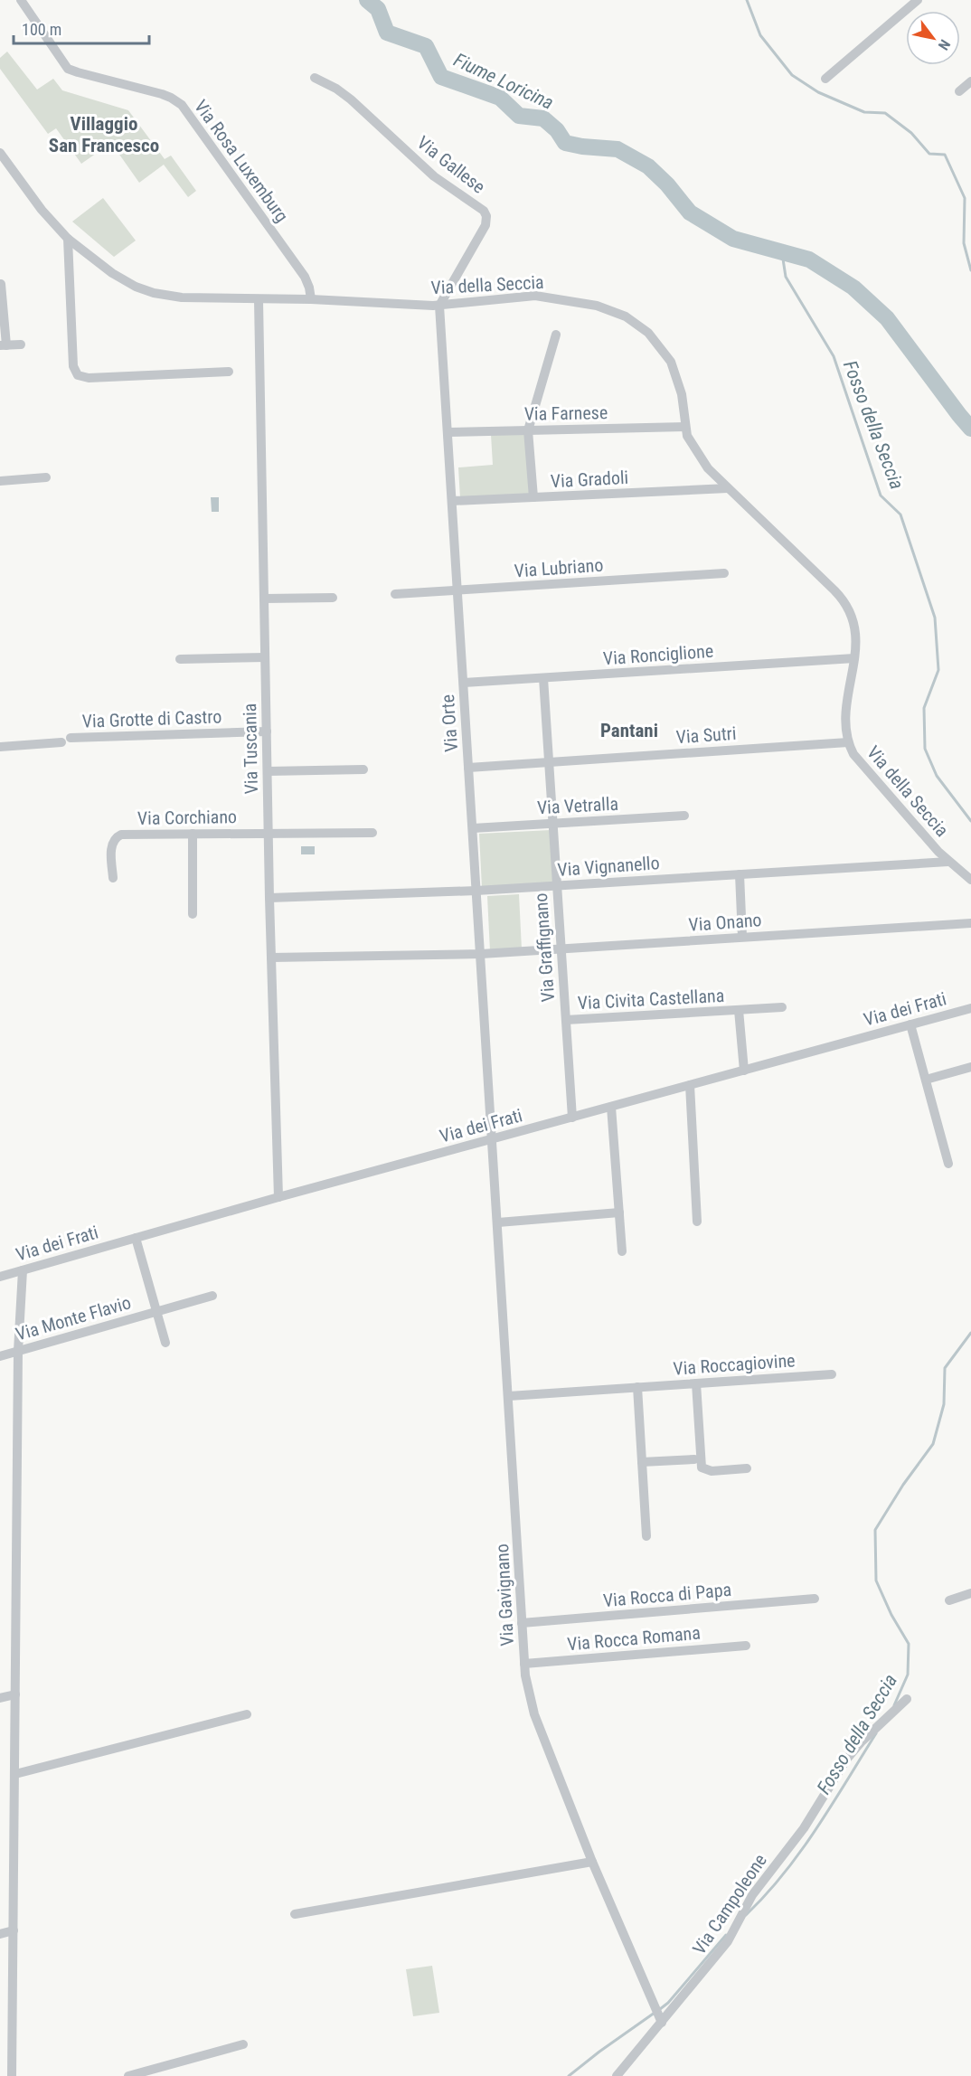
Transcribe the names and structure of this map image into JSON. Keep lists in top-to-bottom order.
{
  "streets": {
    "street": [
      "Via Rosa Luxemburg",
      "Via Gallese",
      "Via della Seccia",
      "Via Farnese",
      "Via Gradoli",
      "Via Lubriano",
      "Via Ronciglione",
      "Via Grotte di Castro",
      "Via Orte",
      "Via Sutri",
      "Via Tuscania",
      "Via Vetralla",
      "Via Corchiano",
      "Via Vignanello",
      "Via Onano",
      "Via Graffignano",
      "Via Civita Castellana",
      "Via dei Frati",
      "Via Monte Flavio",
      "Via Roccagiovine",
      "Via Gavignano",
      "Via Rocca di Papa",
      "Via Rocca Romana",
      "Via Campoleone"
    ]
  },
  "crossings": [
    ["Via Rosa Luxemburg", "Via della Seccia"],
    ["Via Gallese", "Via della Seccia"],
    ["Via Gallese", "Via Orte"],
    ["Via della Seccia", "Via Farnese"],
    ["Via della Seccia", "Via Gradoli"],
    ["Via della Seccia", "Via Ronciglione"],
    ["Via della Seccia", "Via Orte"],
    ["Via della Seccia", "Via Sutri"],
    ["Via della Seccia", "Via Tuscania"],
    ["Via della Seccia", "Via Vignanello"],
    ["Via Farnese", "Via Orte"],
    ["Via Gradoli", "Via Orte"],
    ["Via Lubriano", "Via Orte"],
    ["Via Ronciglione", "Via Orte"],
    ["Via Ronciglione", "Via Graffignano"],
    ["Via Grotte di Castro", "Via Tuscania"],
    ["Via Orte", "Via Sutri"],
    ["Via Orte", "Via Vetralla"],
    ["Via Orte", "Via Vignanello"],
    ["Via Orte", "Via Onano"],
    ["Via Orte", "Via dei Frati"],
    ["Via Orte", "Via Gavignano"],
    ["Via Sutri", "Via Graffignano"],
    ["Via Tuscania", "Via Corchiano"],
    ["Via Tuscania", "Via Vignanello"],
    ["Via Tuscania", "Via Onano"],
    ["Via Tuscania", "Via dei Frati"],
    ["Via Vetralla", "Via Graffignano"],
    ["Via Vignanello", "Via Graffignano"],
    ["Via Onano", "Via Graffignano"],
    ["Via Graffignano", "Via Civita Castellana"],
    ["Via Graffignano", "Via dei Frati"],
    ["Via Civita Castellana", "Via dei Frati"],
    ["Via dei Frati", "Via Monte Flavio"],
    ["Via dei Frati", "Via Gavignano"],
    ["Via Roccagiovine", "Via Gavignano"],
    ["Via Gavignano", "Via Rocca di Papa"],
    ["Via Gavignano", "Via Rocca Romana"],
    ["Via Gavignano", "Via Campoleone"]
  ],
  "districts": ["Villaggio San Francesco", "Pantani"],
  "water": ["Fiume Loricina", "Fosso della Seccia"],
  "scale_bar": "100 m",
  "north": "bottom right"
}
